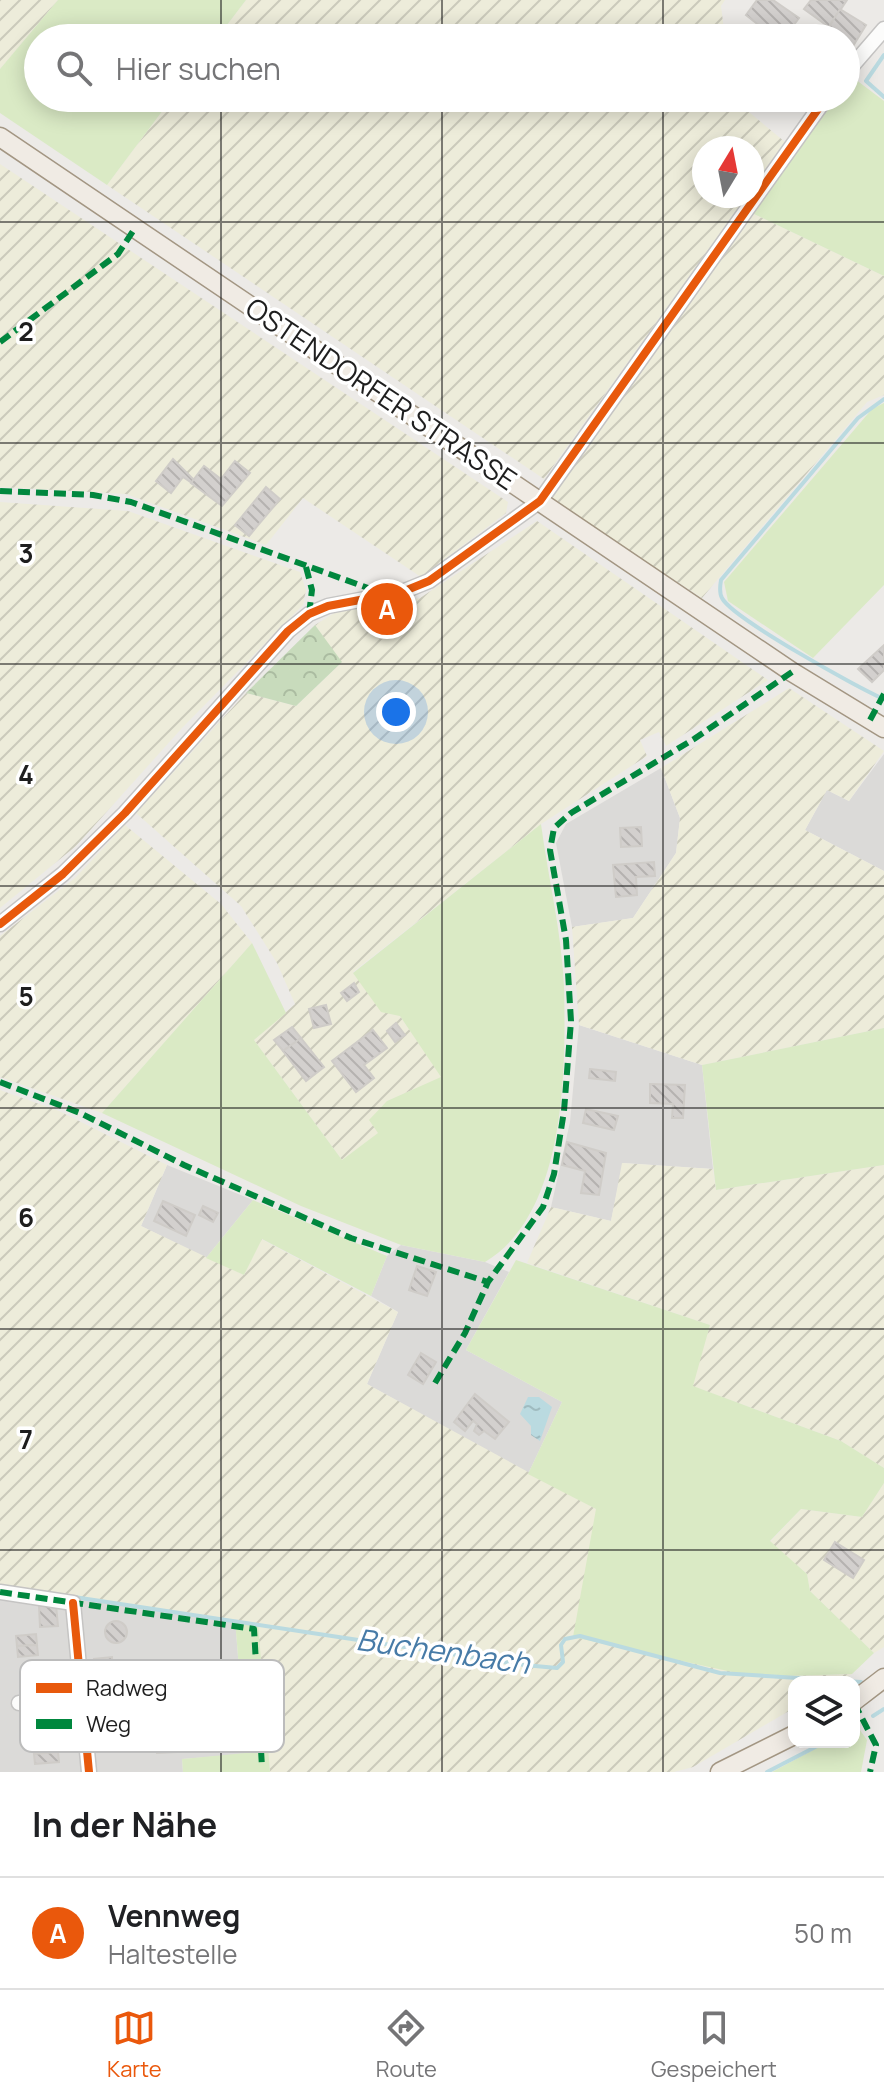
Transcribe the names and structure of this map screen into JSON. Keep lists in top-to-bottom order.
{
  "streets": {
    "main road": ["OSTENDORFER STRASSE"]
  },
  "water": ["Buchenbach"],
  "legend": ["Radweg", "Weg"],
  "north": "top",
  "page": {
    "search": "Hier suchen",
    "pins": "A",
    "heading": "In der Nähe",
    "list": [
      {
        "mark": "A",
        "name": "Vennweg",
        "note": "Haltestelle",
        "value": "50 m"
      }
    ],
    "nav": ["Karte", "Route", "Gespeichert"]
  },
  "grid": {
    "rows": [
      "2",
      "3",
      "4",
      "5",
      "6",
      "7"
    ]
  }
}
